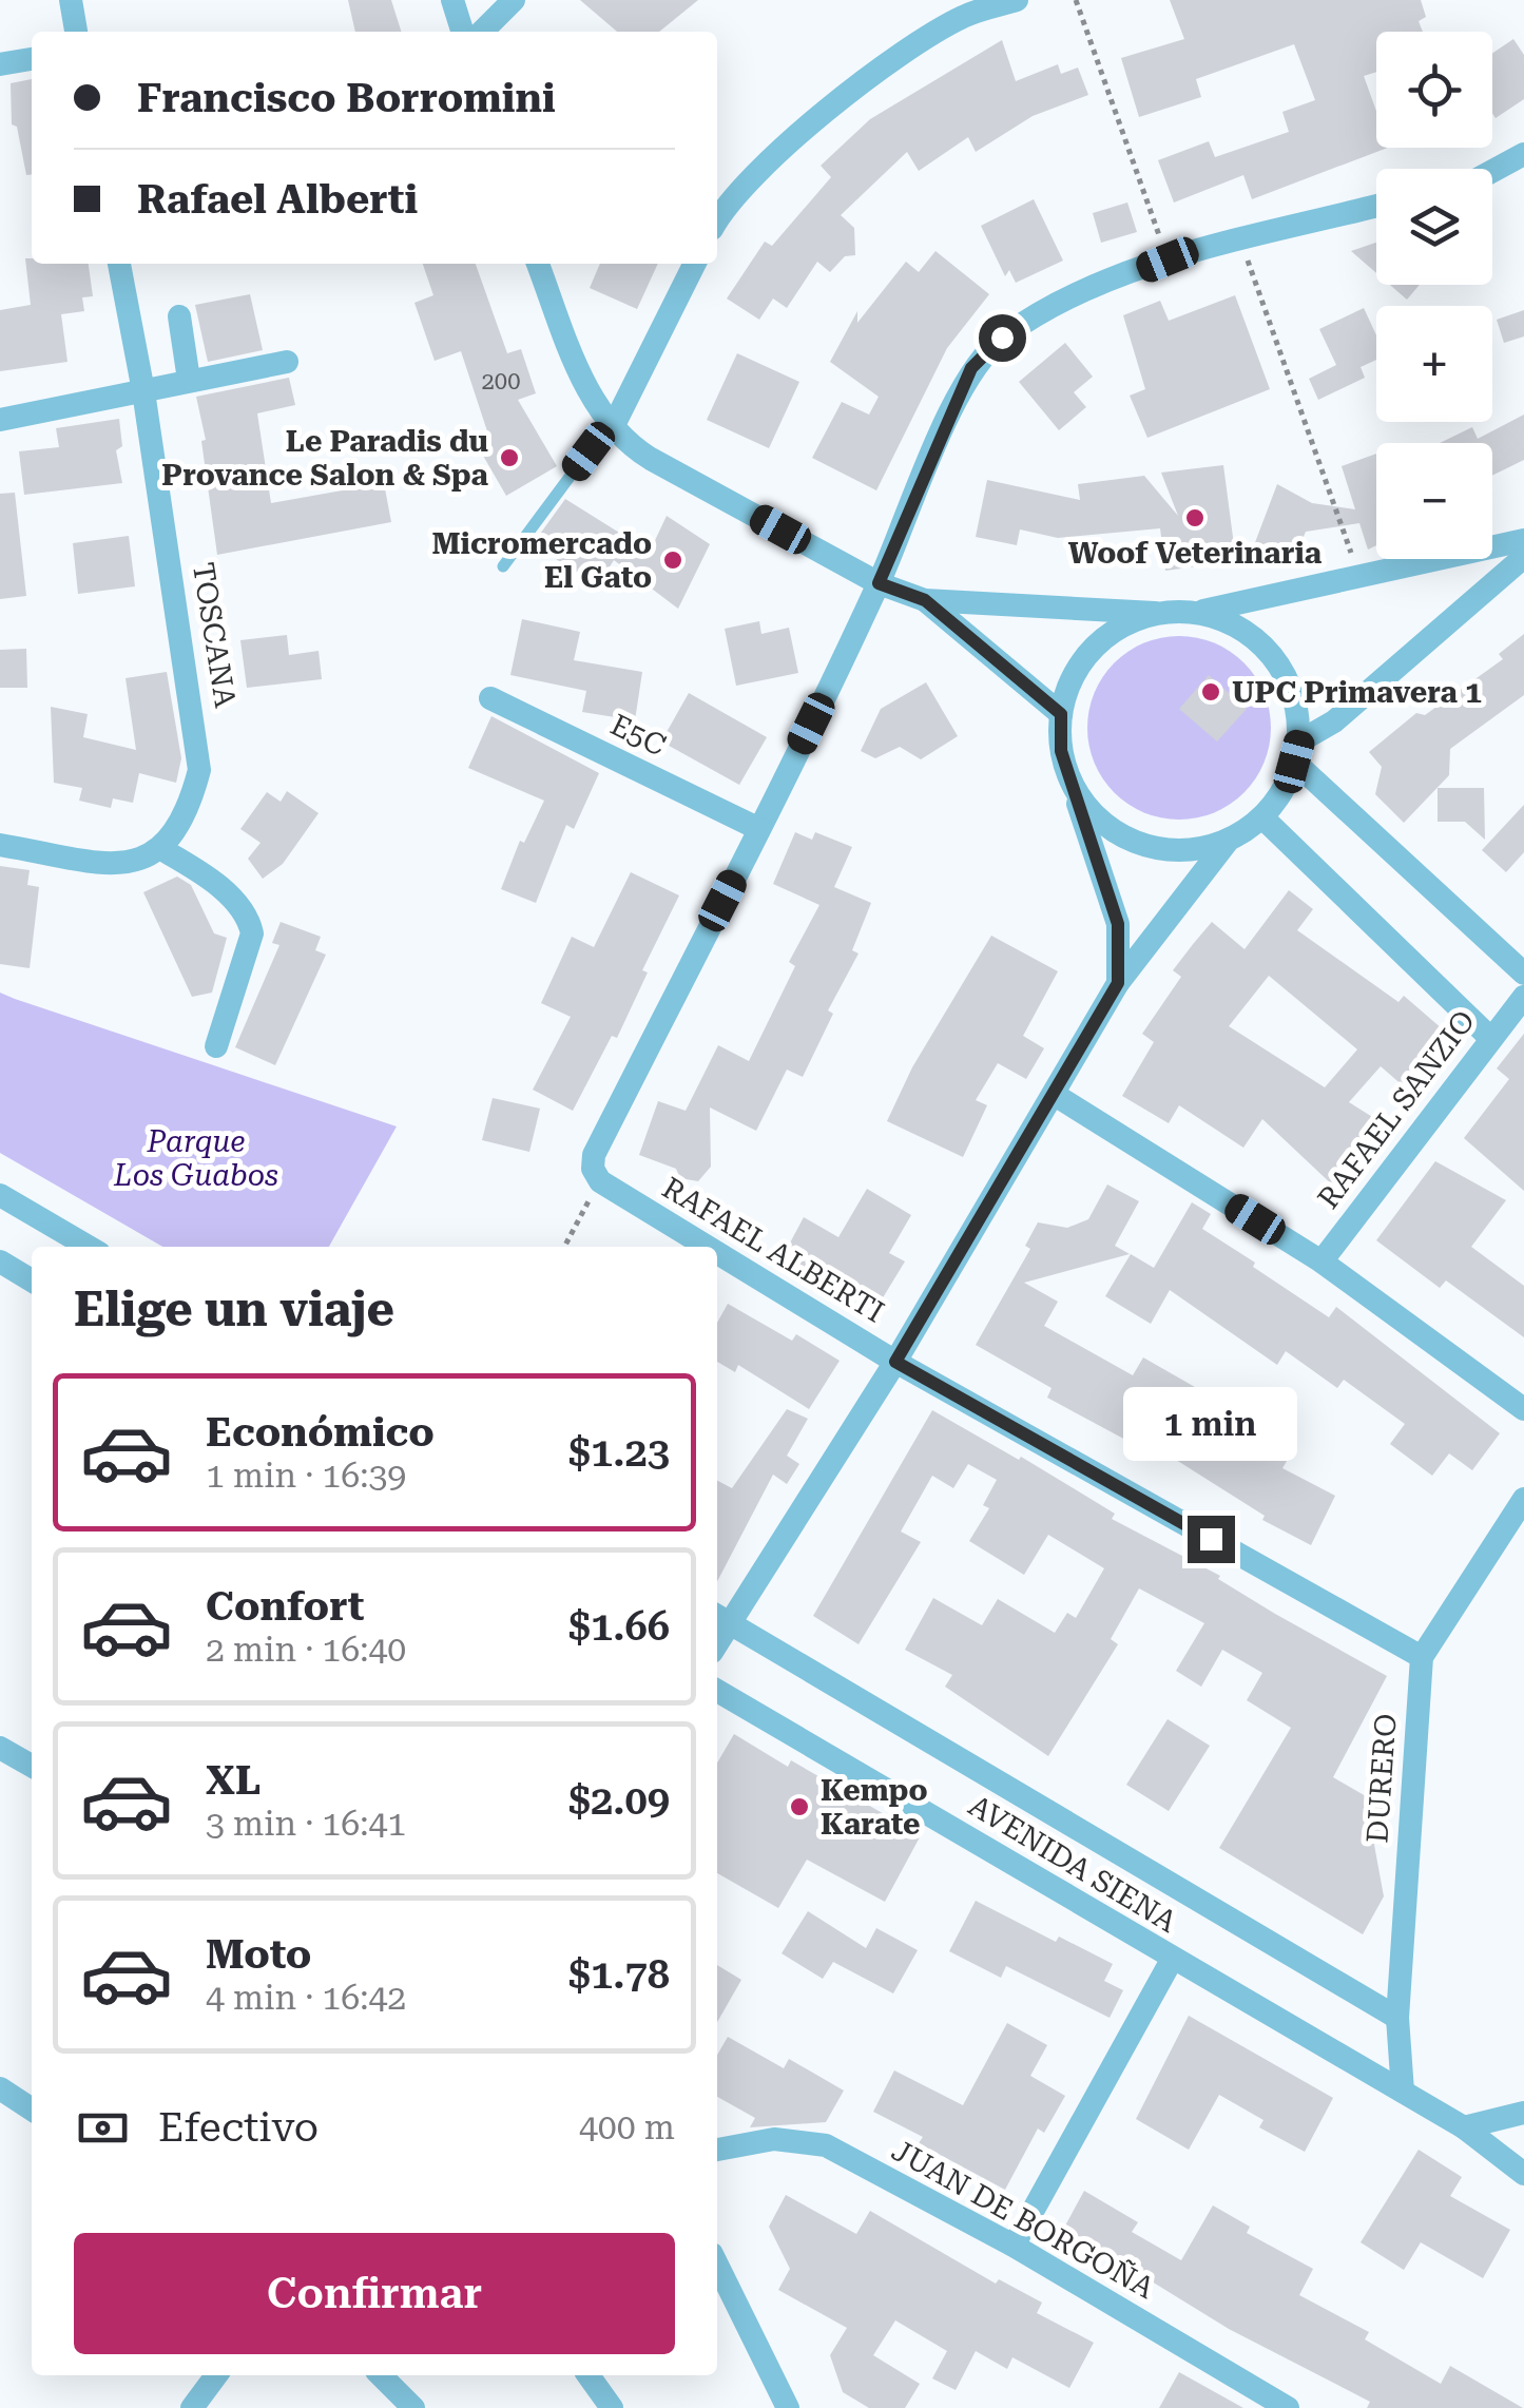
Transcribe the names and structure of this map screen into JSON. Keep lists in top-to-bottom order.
{
  "streets": {
    "street": [
      "TOSCANA",
      "E5C",
      "RAFAEL SANZIO",
      "RAFAEL ALBERTI",
      "DURERO",
      "AVENIDA SIENA",
      "JUAN DE BORGOÑA"
    ]
  },
  "crossings": [
    ["RAFAEL ALBERTI", "DURERO"],
    ["DURERO", "AVENIDA SIENA"]
  ],
  "parks": ["Parque Los Guabos"],
  "places": [
    "Le Paradis du Provance Salon & Spa",
    "Woof Veterinaria",
    "Micromercado El Gato",
    "UPC Primavera 1",
    "Kempo Karate"
  ],
  "house_numbers": ["200"],
  "page": {
    "map_buttons": ["+", "−"],
    "banner": ["Francisco Borromini", "Rafael Alberti"],
    "heading": "Elige un viaje",
    "list": [
      {
        "name": "Económico",
        "note": "1 min · 16:39",
        "value": "$1.23"
      },
      {
        "name": "Confort",
        "note": "2 min · 16:40",
        "value": "$1.66"
      },
      {
        "name": "XL",
        "note": "3 min · 16:41",
        "value": "$2.09"
      },
      {
        "name": "Moto",
        "note": "4 min · 16:42",
        "value": "$1.78"
      }
    ],
    "bubble": "1 min",
    "pay": ["Efectivo", "400 m"],
    "buttons": "Confirmar"
  }
}
